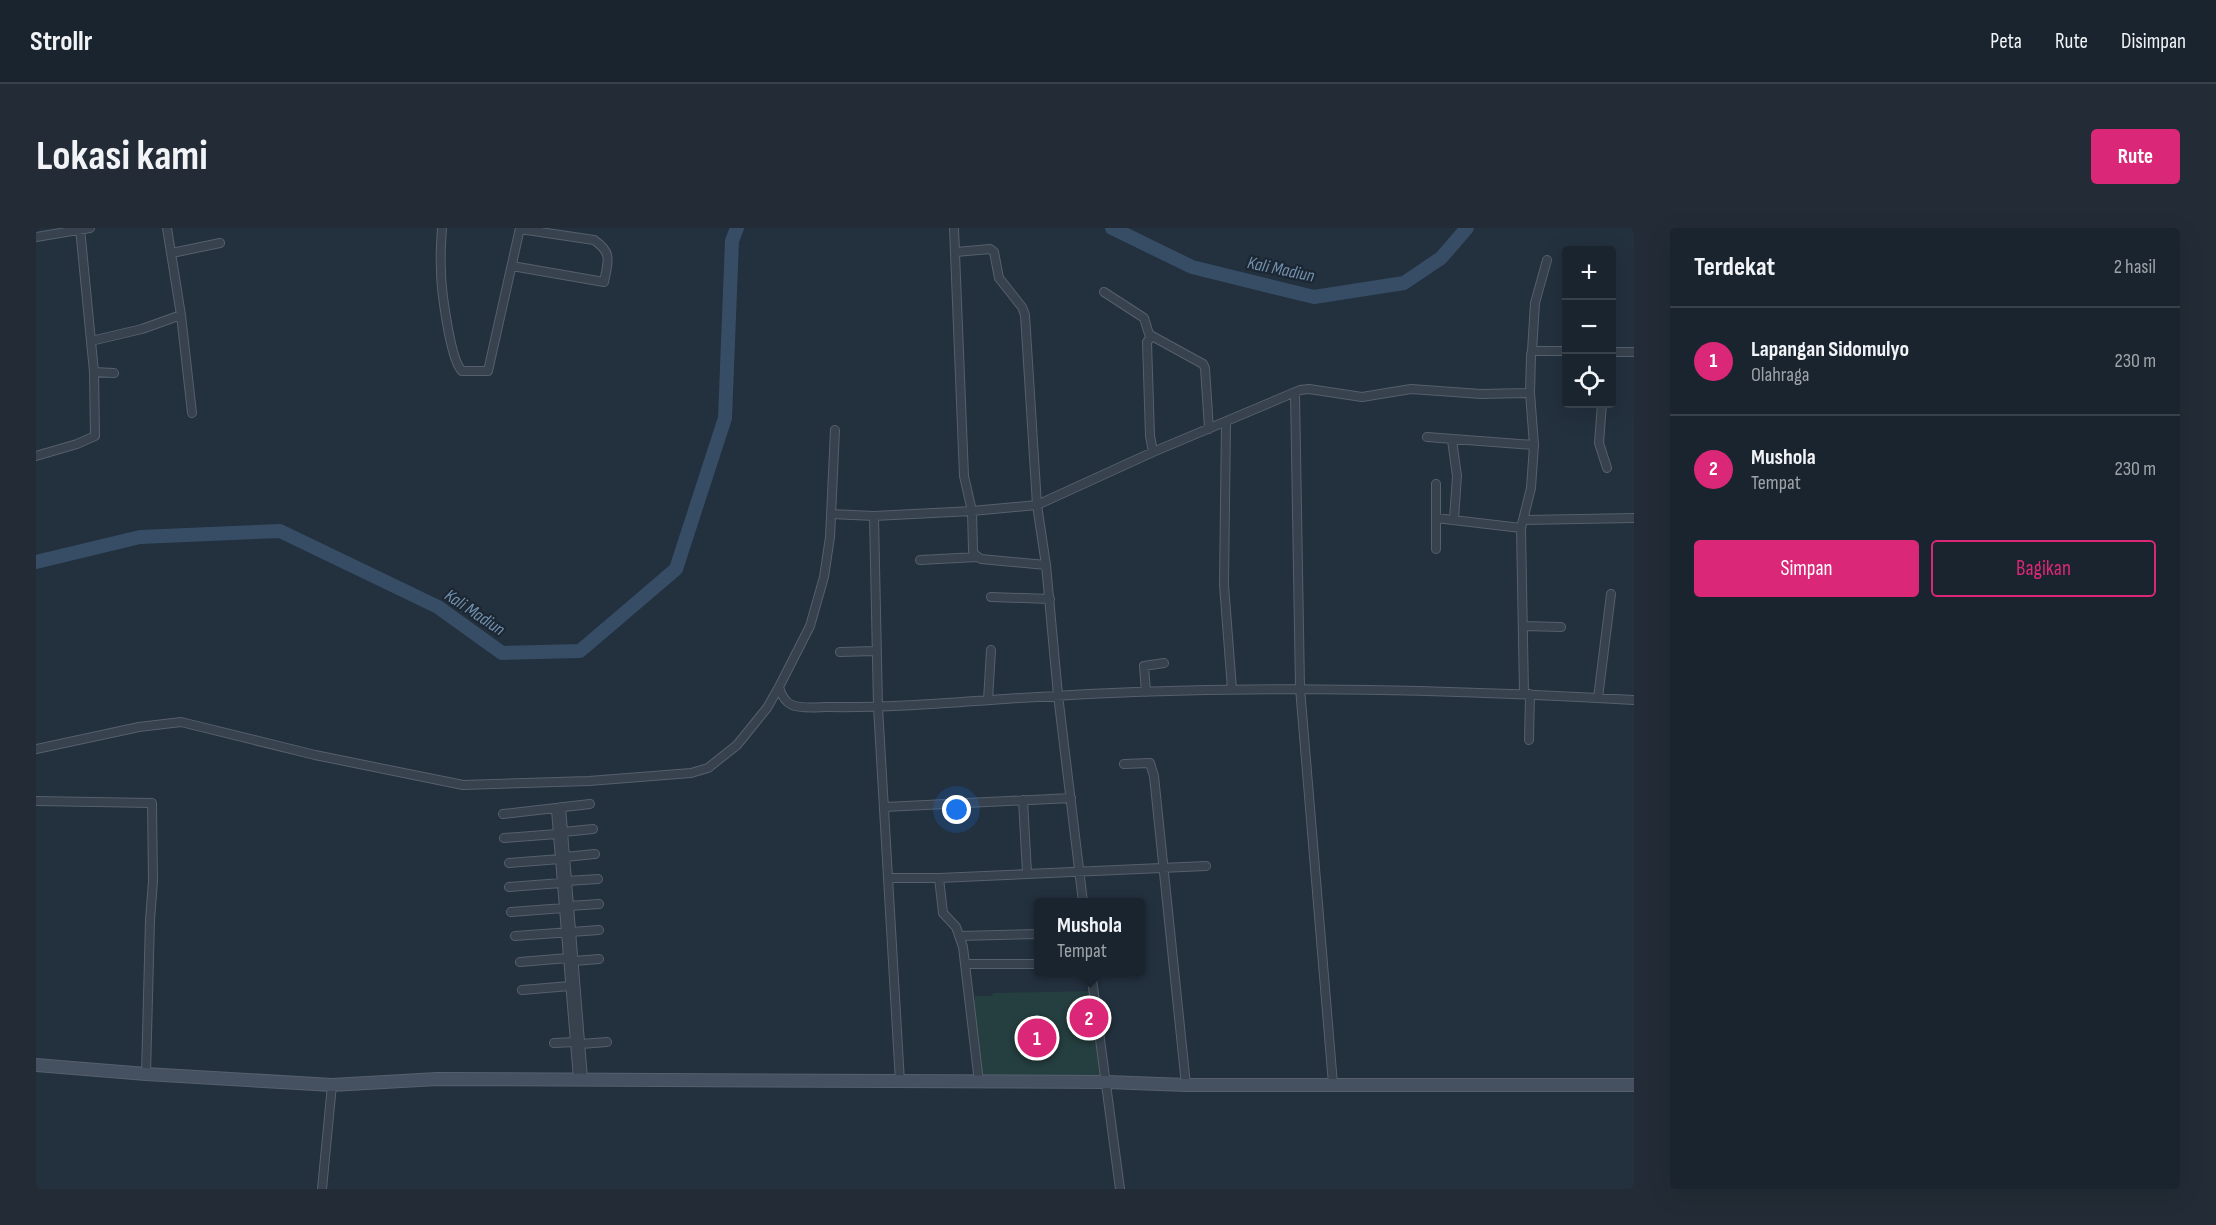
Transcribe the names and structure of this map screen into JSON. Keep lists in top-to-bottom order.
{
  "water": ["Kali Madiun"],
  "page": {
    "header": "Strollr",
    "nav": ["Peta", "Rute", "Disimpan"],
    "buttons": [
      "Rute",
      ["Simpan", "Bagikan"]
    ],
    "title": "Lokasi kami",
    "heading": ["Terdekat", "2 hasil"],
    "map_buttons": ["+", "−"],
    "list": [
      {
        "mark": "1",
        "name": "Lapangan Sidomulyo",
        "note": "Olahraga",
        "value": "230 m"
      },
      {
        "mark": "2",
        "name": "Mushola",
        "note": "Tempat",
        "value": "230 m"
      }
    ],
    "popup": ["Mushola", "Tempat"],
    "pins": ["2", "1"]
  }
}
